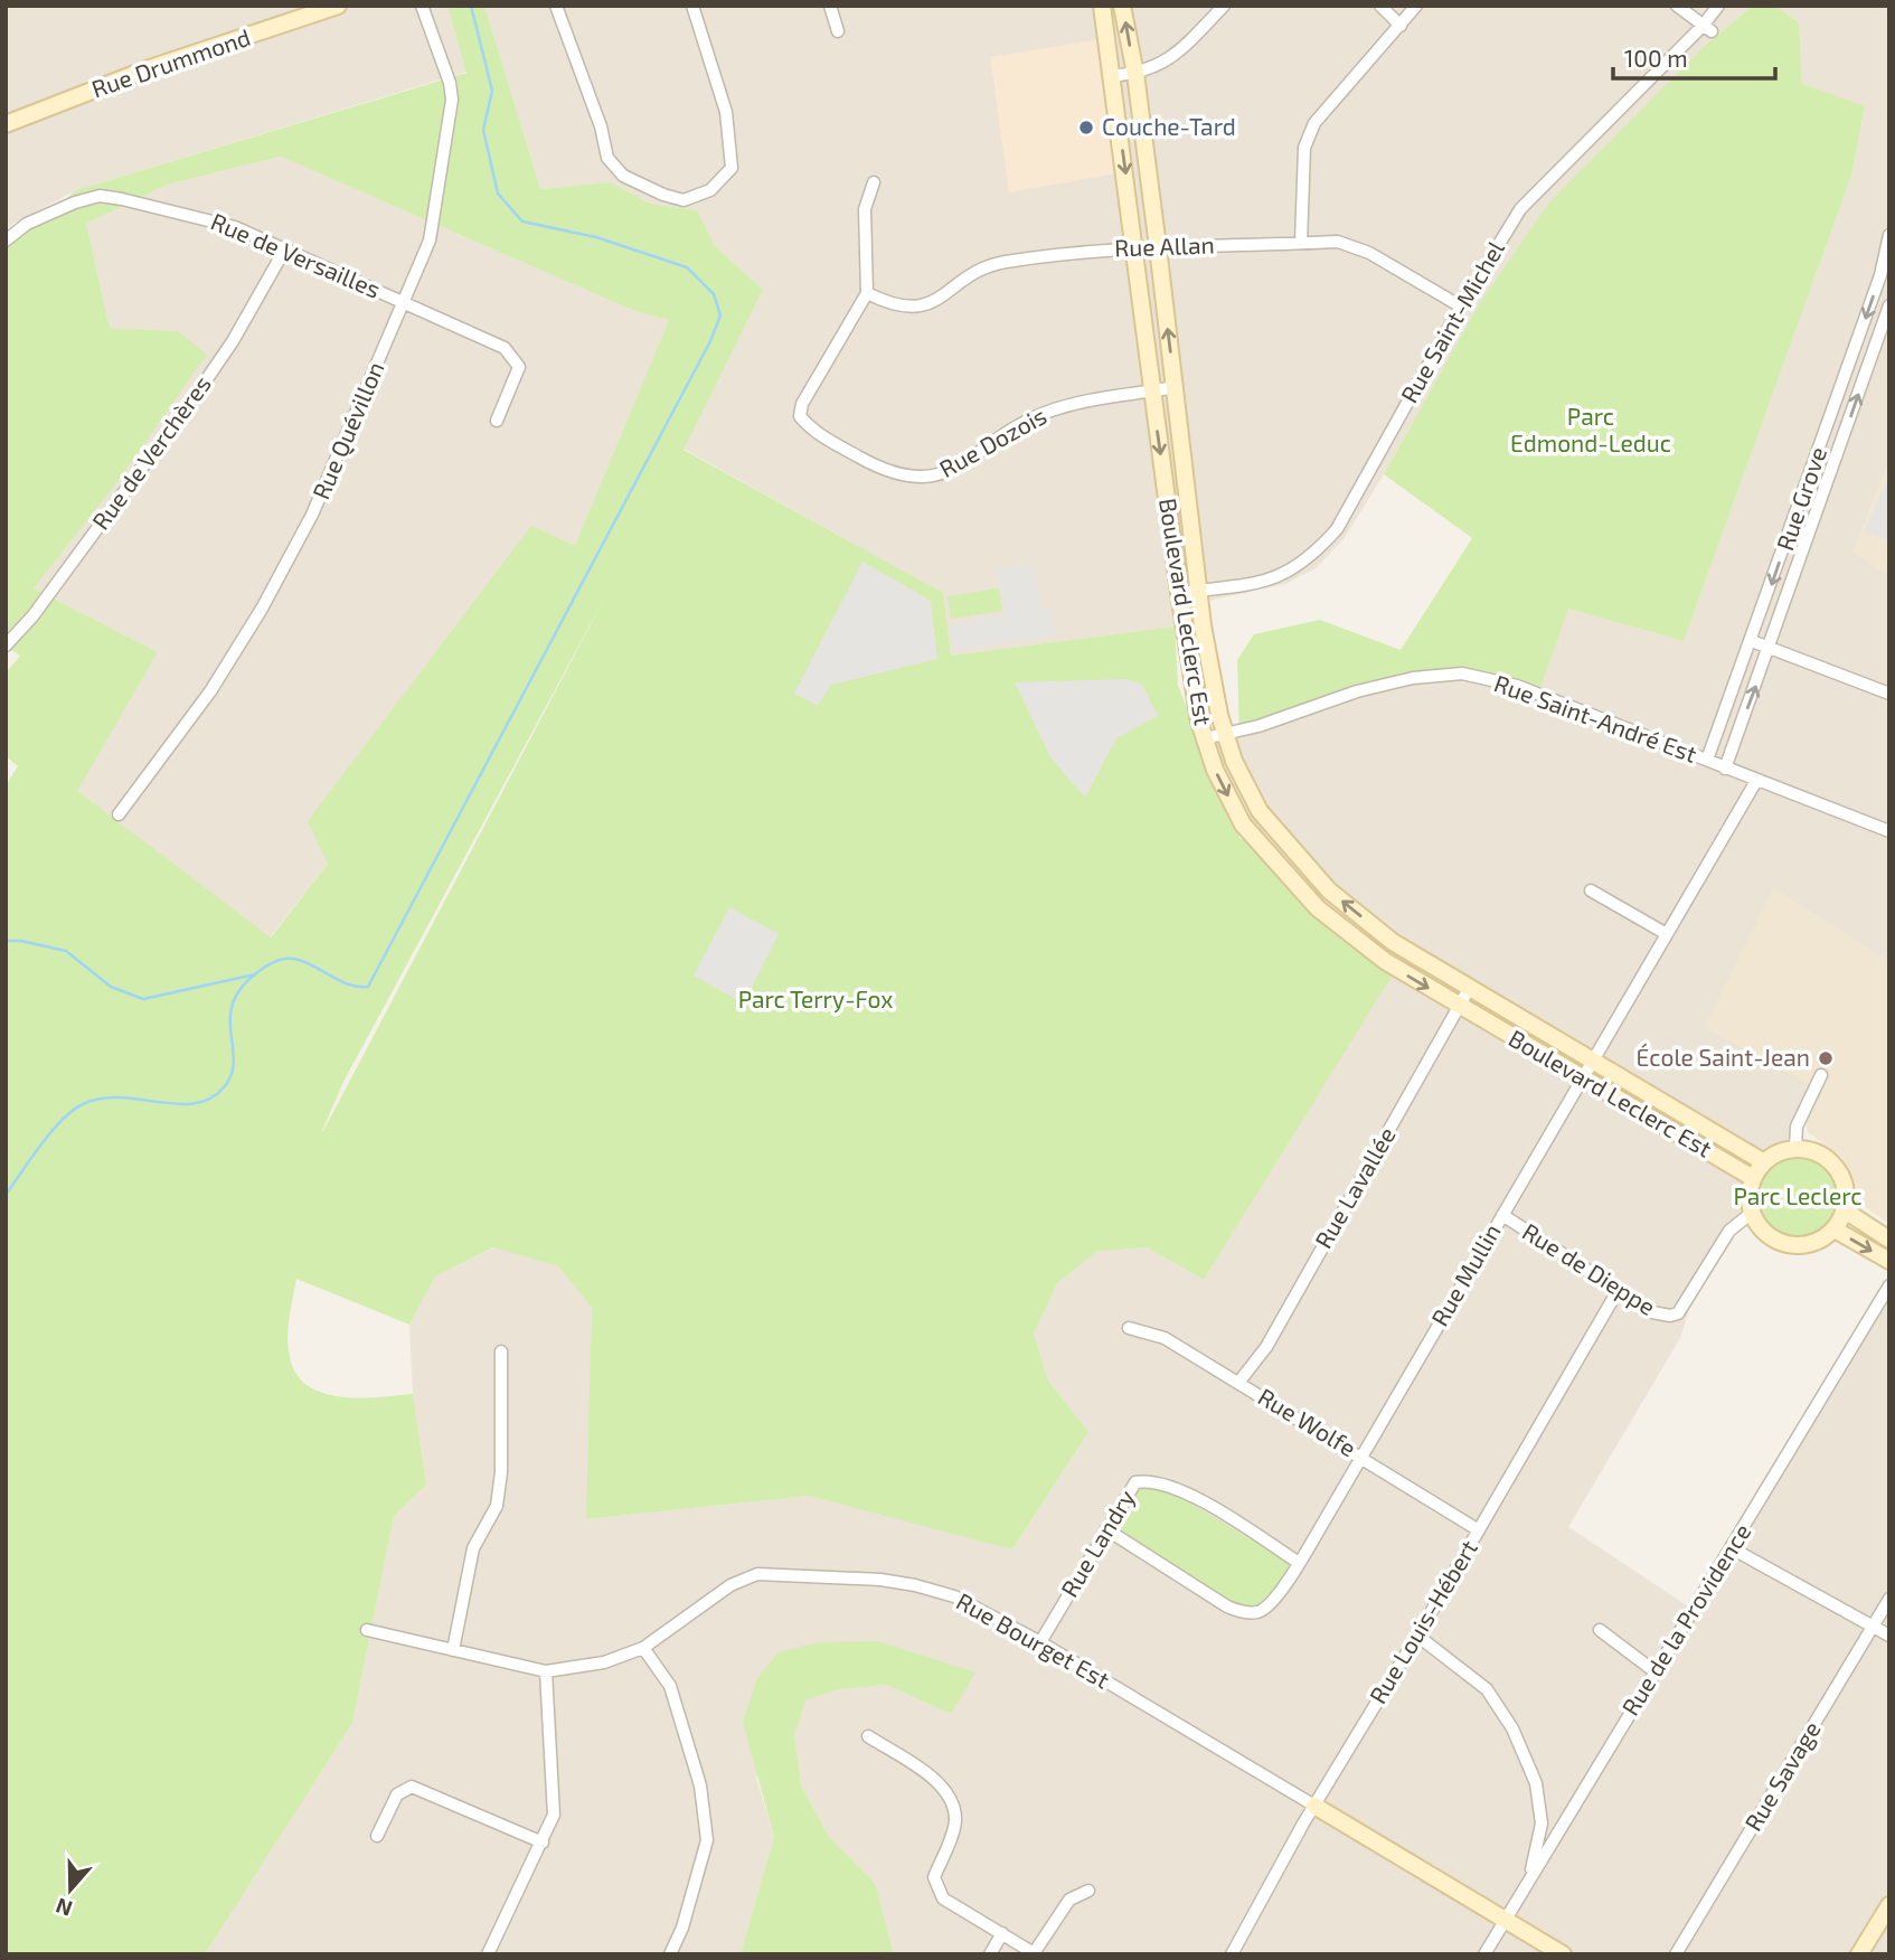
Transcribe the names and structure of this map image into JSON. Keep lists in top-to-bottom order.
{
  "streets": {
    "street": [
      "Rue Drummond",
      "Rue Allan",
      "Rue de Versailles",
      "Rue Saint-Michel",
      "Rue Quévillon",
      "Rue Dozois",
      "Rue de Verchères",
      "Rue Grove",
      "Boulevard Leclerc Est",
      "Rue Saint-André Est",
      "Rue Lavallée",
      "Rue de Dieppe",
      "Rue Mullin",
      "Rue Wolfe",
      "Rue Landry",
      "Rue de la Providence",
      "Rue Louis-Hébert",
      "Rue Bourget Est",
      "Rue Savage"
    ]
  },
  "crossings": [
    ["Rue Allan", "Rue Saint-Michel"],
    ["Rue Allan", "Rue Dozois"],
    ["Rue Allan", "Boulevard Leclerc Est"],
    ["Rue de Versailles", "Rue Quévillon"],
    ["Rue de Versailles", "Rue de Verchères"],
    ["Rue Saint-Michel", "Boulevard Leclerc Est"],
    ["Rue Dozois", "Boulevard Leclerc Est"],
    ["Rue Grove", "Rue Saint-André Est"],
    ["Boulevard Leclerc Est", "Rue Saint-André Est"],
    ["Boulevard Leclerc Est", "Rue Lavallée"],
    ["Boulevard Leclerc Est", "Rue de Dieppe"],
    ["Boulevard Leclerc Est", "Rue Mullin"],
    ["Rue Saint-André Est", "Rue Mullin"],
    ["Rue Lavallée", "Rue Wolfe"],
    ["Rue de Dieppe", "Rue Mullin"],
    ["Rue de Dieppe", "Rue Louis-Hébert"],
    ["Rue Mullin", "Rue Wolfe"],
    ["Rue Mullin", "Rue Landry"],
    ["Rue Wolfe", "Rue Louis-Hébert"],
    ["Rue Landry", "Rue Bourget Est"],
    ["Rue de la Providence", "Rue Bourget Est"],
    ["Rue Louis-Hébert", "Rue Bourget Est"]
  ],
  "parks": ["Parc Edmond-Leduc", "Parc Terry-Fox", "Parc Leclerc"],
  "places": ["Couche-Tard", "École Saint-Jean"],
  "scale_bar": "100 m",
  "north": "bottom"
}
